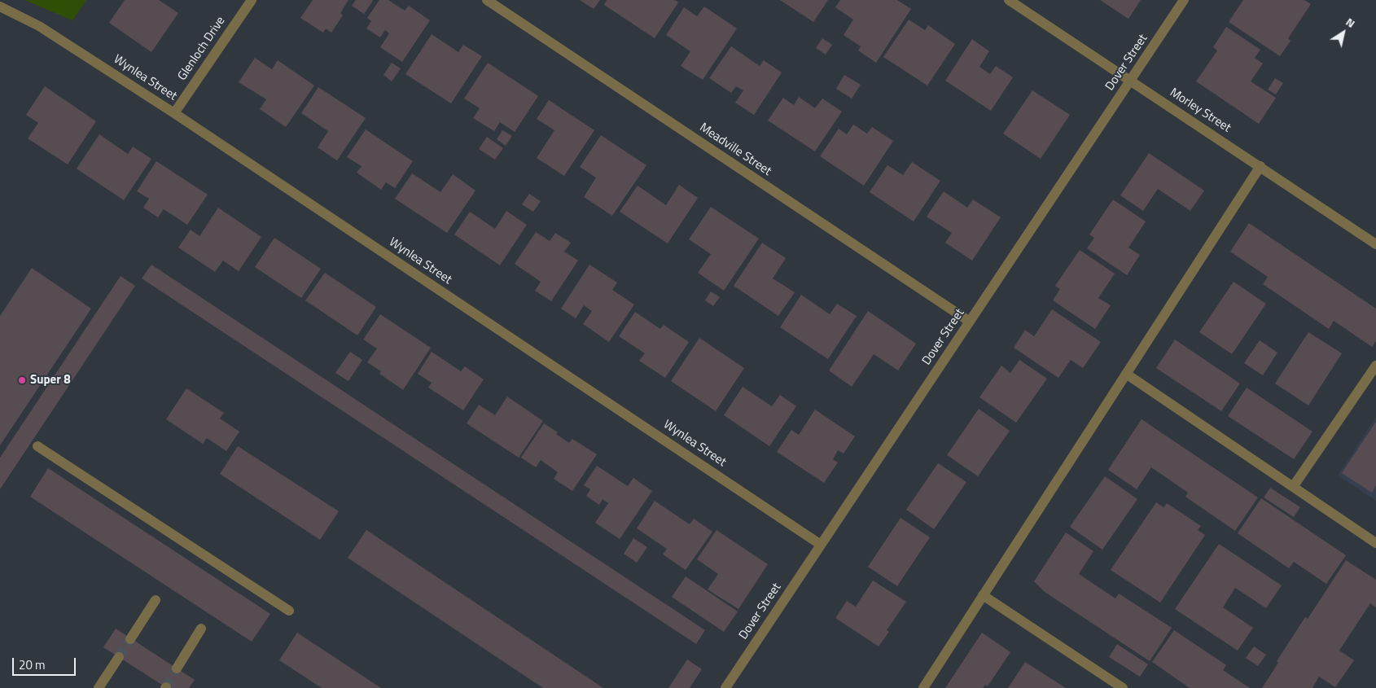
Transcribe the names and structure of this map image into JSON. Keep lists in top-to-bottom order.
{
  "streets": {
    "street": [
      "Glenloch Drive",
      "Dover Street",
      "Wynlea Street",
      "Morley Street",
      "Meadville Street"
    ]
  },
  "crossings": [
    ["Glenloch Drive", "Wynlea Street"],
    ["Dover Street", "Wynlea Street"],
    ["Dover Street", "Morley Street"],
    ["Dover Street", "Meadville Street"]
  ],
  "places": ["Super 8"],
  "scale_bar": "20 m",
  "north": "top right"
}
